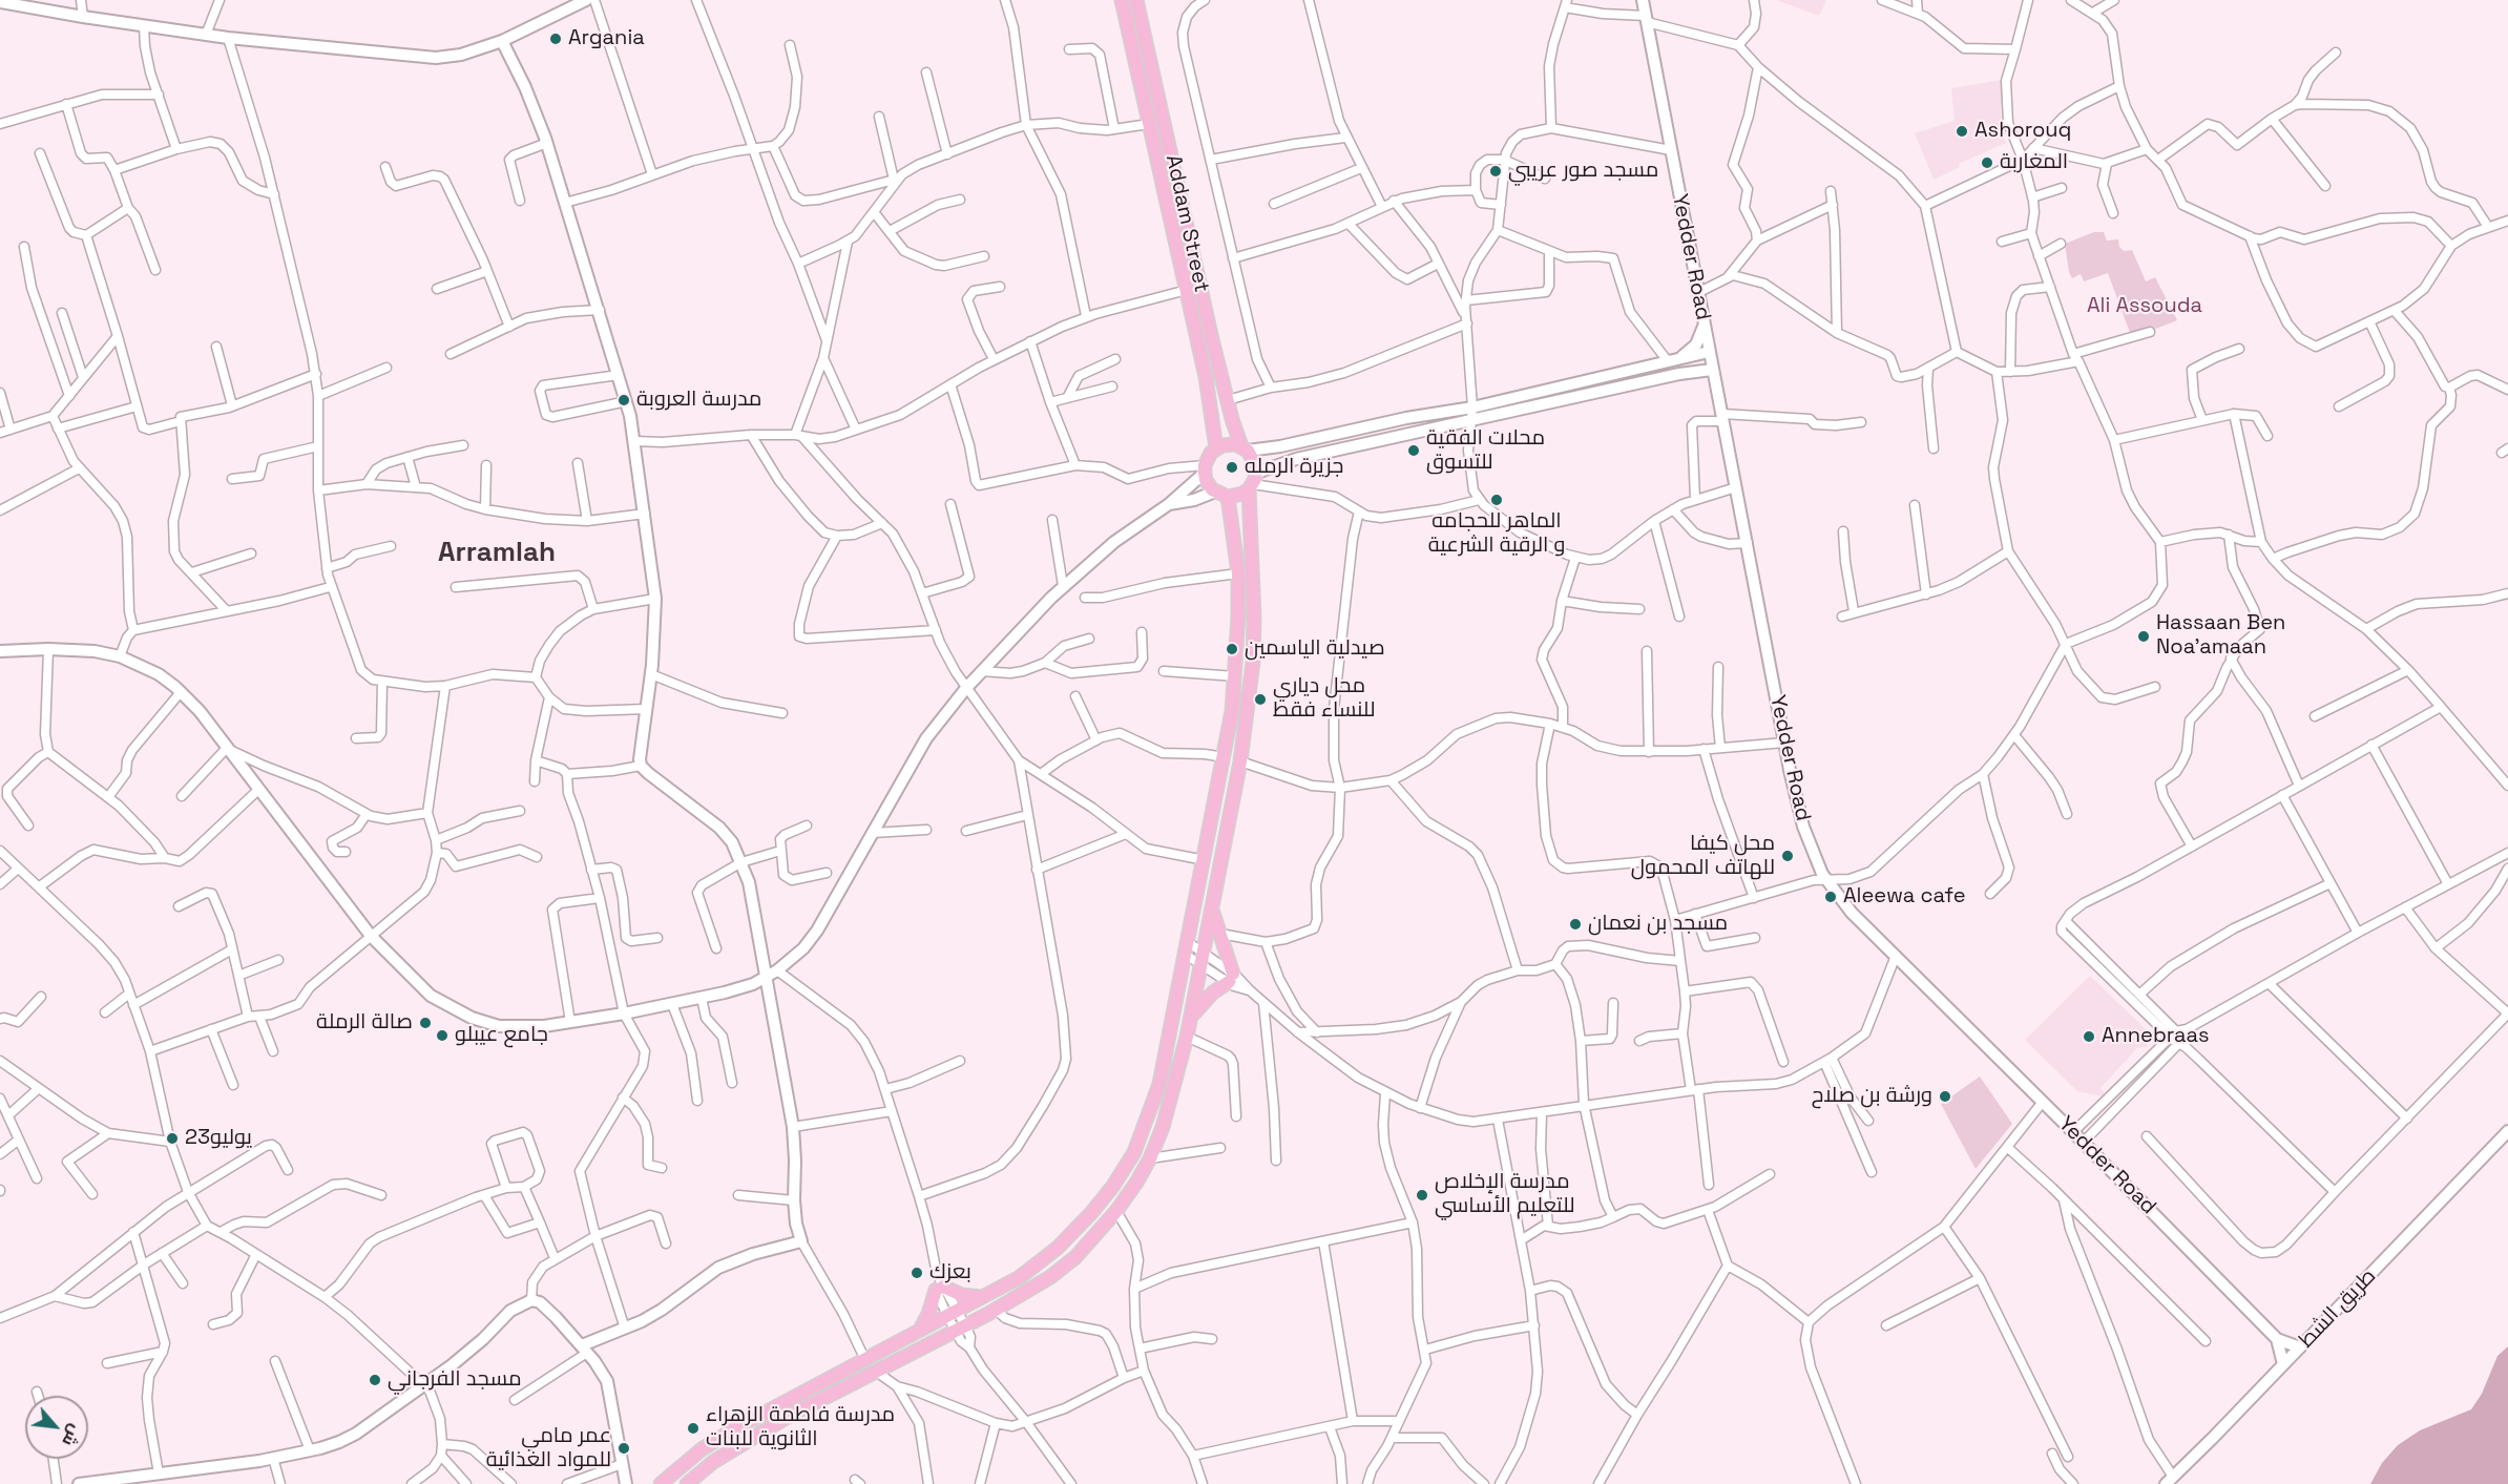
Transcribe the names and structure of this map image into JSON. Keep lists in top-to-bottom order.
{
  "streets": {
    "main road": ["Addam Street"],
    "street": ["Yedder Road", "طريق الشط"]
  },
  "crossings": [
    ["Yedder Road", "طريق الشط"]
  ],
  "districts": ["Arramlah"],
  "parks": ["Ali Assouda"],
  "places": [
    "Argania",
    "Ashorouq",
    "المغاربة",
    "مسجد صور عريبي",
    "مدرسة العروبة",
    "محلات الفقية للتسوق",
    "جزيرة الرمله",
    "الماهر للحجامه و الرقية الشرعية",
    "Hassaan Ben Noa'amaan",
    "صيدلية الياسمين",
    "محل دياري للنساء فقط",
    "محل كيفا للهاتف المحمول",
    "Aleewa cafe",
    "مسجد بن نعمان",
    "صالة الرملة",
    "جامع عيبلو",
    "Annebraas",
    "ورشة بن صلاح",
    "23يوليو",
    "مدرسة الإخلاص للتعليم الأساسي",
    "بعزك",
    "مسجد الفرجاني",
    "مدرسة فاطمة الزهراء الثانوية للبنات",
    "عمر مامي للمواد الغذائية"
  ],
  "north": "bottom right"
}
